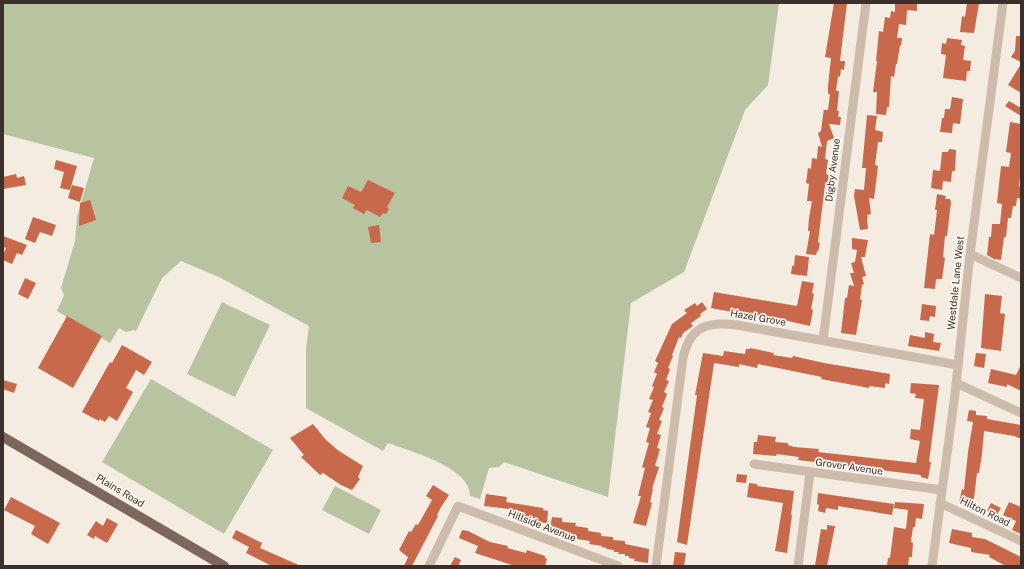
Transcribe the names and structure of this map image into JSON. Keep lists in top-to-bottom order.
{
  "streets": {
    "main road": ["Plains Road"],
    "street": [
      "Digby Avenue",
      "Westdale Lane West",
      "Hazel Grove",
      "Grover Avenue",
      "Hilton Road",
      "Hillside Avenue"
    ]
  },
  "crossings": [
    ["Digby Avenue", "Hazel Grove"],
    ["Westdale Lane West", "Hazel Grove"],
    ["Westdale Lane West", "Grover Avenue"],
    ["Westdale Lane West", "Hilton Road"]
  ]
}
